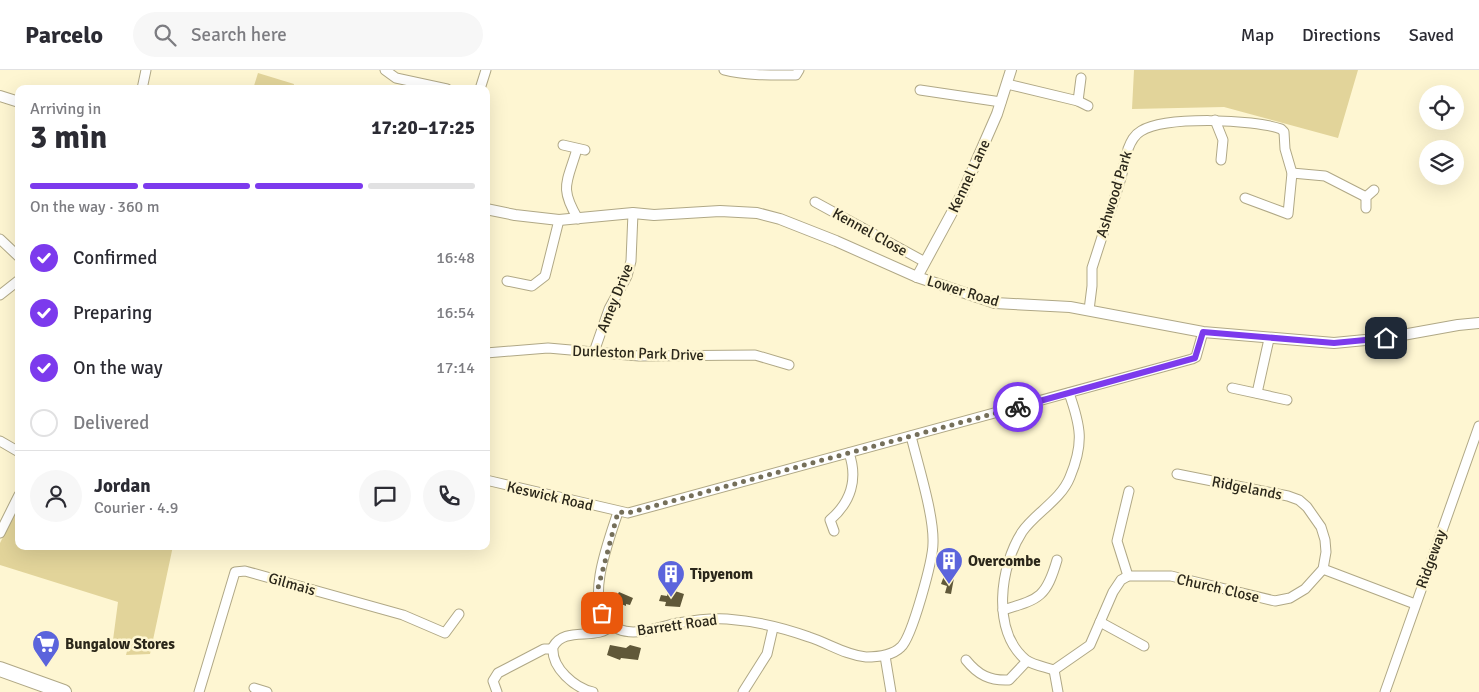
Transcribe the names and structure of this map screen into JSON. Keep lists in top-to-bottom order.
{
  "streets": {
    "street": [
      "Kennel Lane",
      "Ashwood Park",
      "Kennel Close",
      "Lower Road",
      "Amey Drive",
      "Durleston Park Drive",
      "Ridgelands",
      "Keswick Road",
      "Ridgeway",
      "Gilmais",
      "Church Close",
      "Barrett Road"
    ]
  },
  "crossings": [
    ["Kennel Lane", "Kennel Close"],
    ["Kennel Lane", "Lower Road"],
    ["Ashwood Park", "Lower Road"],
    ["Lower Road", "Amey Drive"],
    ["Lower Road", "Keswick Road"],
    ["Amey Drive", "Durleston Park Drive"],
    ["Ridgelands", "Church Close"]
  ],
  "places": {
    "building": ["Overcombe", "Tipyenom"],
    "supermarket": ["Bungalow Stores"]
  },
  "page": {
    "header": "Parcelo",
    "search": "Search here",
    "nav": ["Map", "Directions", "Saved"],
    "heading": ["3 min", "Arriving in", "17:20–17:25"],
    "panel": ["Jordan", "Courier · 4.9"],
    "bar": "On the way · 360 m",
    "list": [
      ["Confirmed", "16:48"],
      ["Preparing", "16:54"],
      ["On the way", "17:14"],
      "Delivered"
    ]
  }
}
